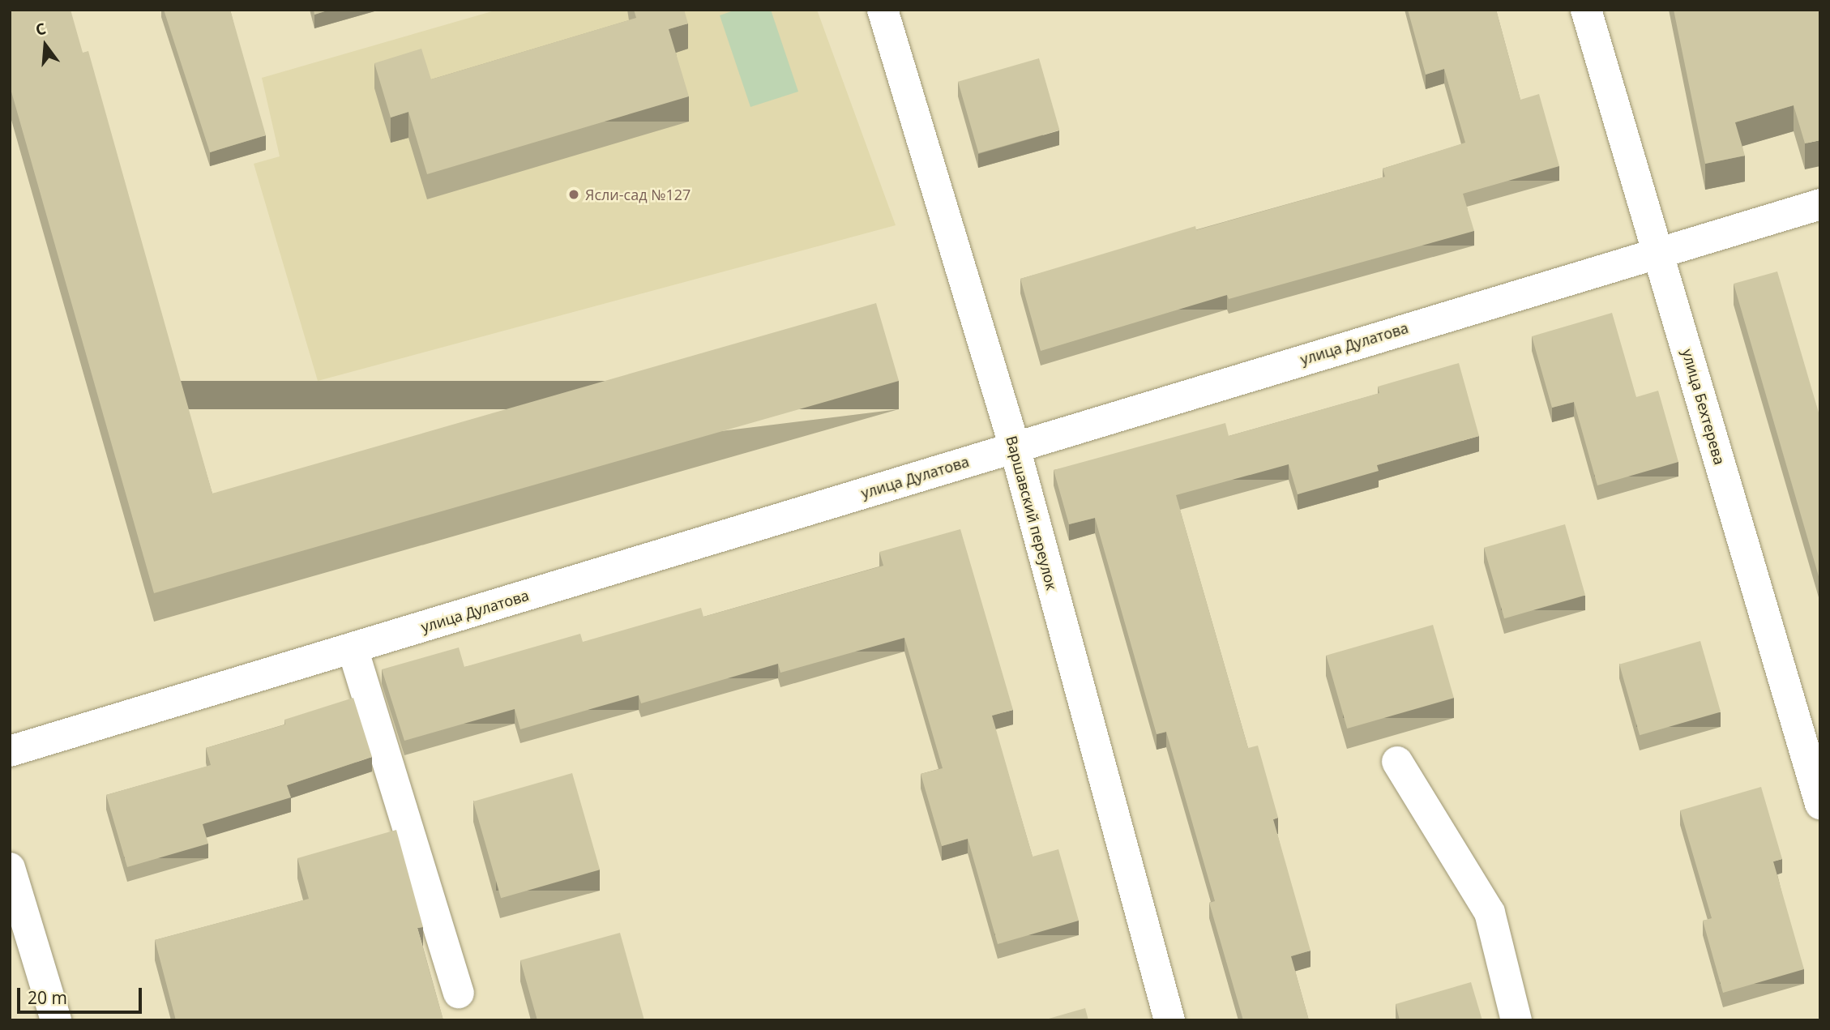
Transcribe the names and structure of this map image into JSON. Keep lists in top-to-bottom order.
{
  "streets": {
    "street": ["улица Дулатова", "улица Бехтерева", "Варшавский переулок"]
  },
  "crossings": [
    ["улица Дулатова", "улица Бехтерева"],
    ["улица Дулатова", "Варшавский переулок"]
  ],
  "places": ["Ясли-сад №127"],
  "scale_bar": "20 m",
  "north": "top"
}
